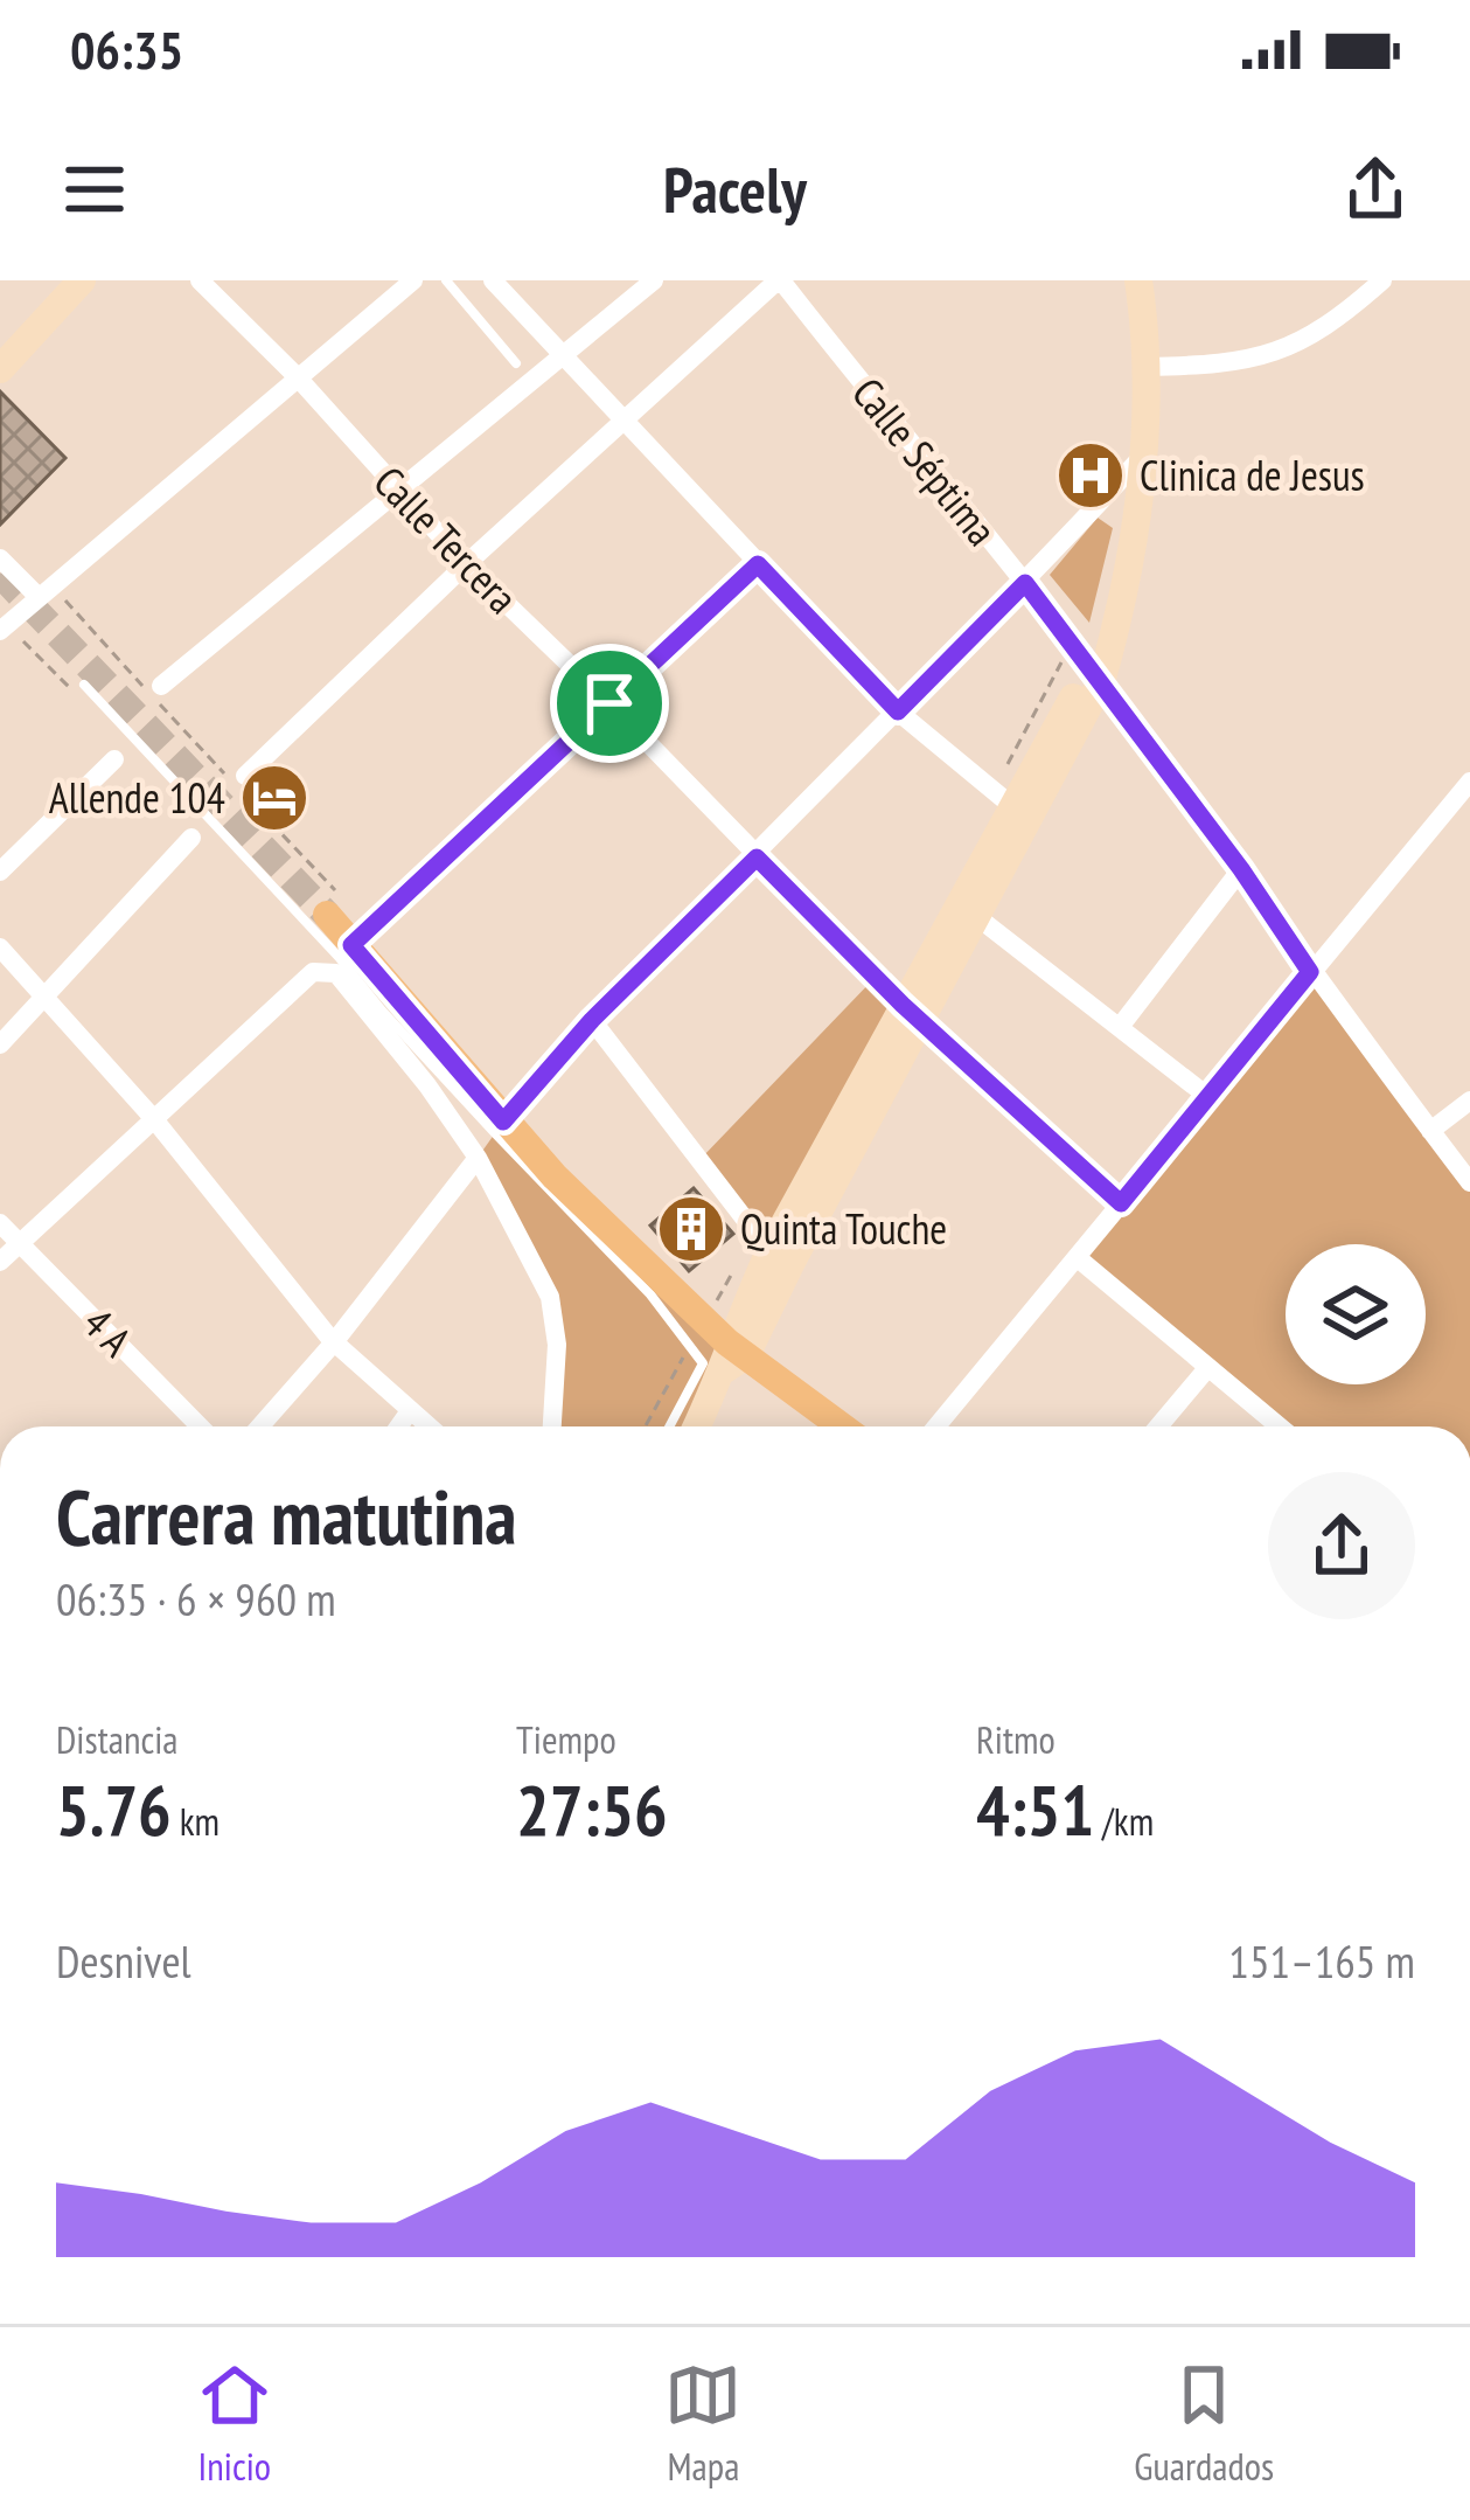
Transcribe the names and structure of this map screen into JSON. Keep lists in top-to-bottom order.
{
  "streets": {
    "street": ["Calle Séptima", "Calle Tercera", "4 A"]
  },
  "places": {
    "hospital": ["Clinica de Jesus"],
    "hotel": ["Allende 104"],
    "building": ["Quinta Touche"]
  },
  "page": {
    "status": "06:35",
    "header": "Pacely",
    "heading": ["Carrera matutina", "06:35 · 6 × 960 m"],
    "stats": [
      ["Distancia", "5.76 km"],
      ["Tiempo", "27:56"],
      ["Ritmo", "4:51 /km"]
    ],
    "chart": ["Desnivel", "151–165 m"],
    "tabs": ["Inicio", "Mapa", "Guardados"]
  }
}
